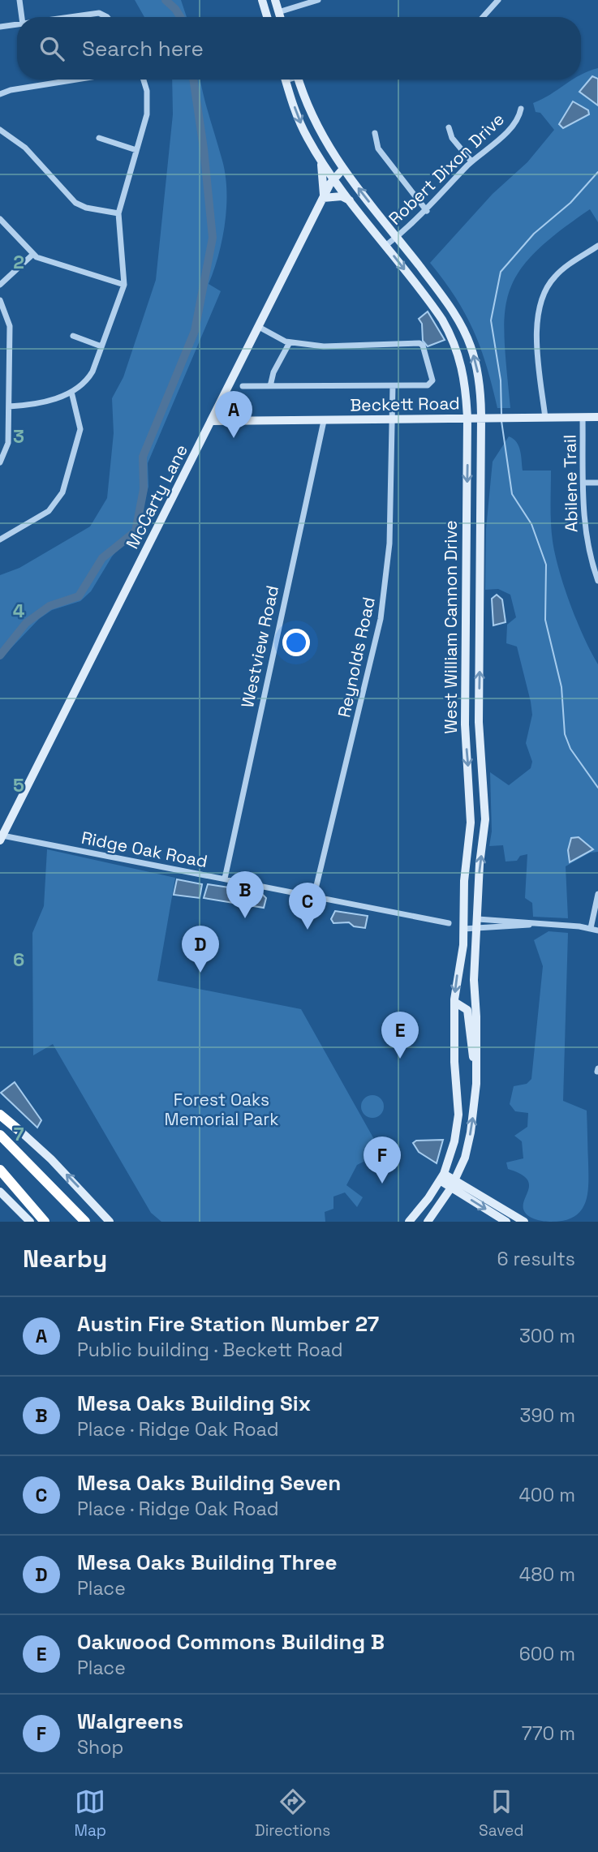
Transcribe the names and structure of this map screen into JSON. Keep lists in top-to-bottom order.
{
  "streets": {
    "main road": ["Beckett Road", "McCarty Lane", "West William Cannon Drive"],
    "street": [
      "Robert Dixon Drive",
      "Abilene Trail",
      "Westview Road",
      "Reynolds Road",
      "Ridge Oak Road"
    ]
  },
  "crossings": [
    ["Robert Dixon Drive", "West William Cannon Drive"],
    ["Beckett Road", "Abilene Trail"],
    ["Beckett Road", "McCarty Lane"],
    ["Beckett Road", "West William Cannon Drive"],
    ["Beckett Road", "Westview Road"],
    ["Beckett Road", "Reynolds Road"],
    ["McCarty Lane", "West William Cannon Drive"],
    ["McCarty Lane", "Ridge Oak Road"],
    ["Westview Road", "Ridge Oak Road"],
    ["Reynolds Road", "Ridge Oak Road"]
  ],
  "parks": ["Forest Oaks Memorial Park"],
  "page": {
    "search": "Search here",
    "pins": [
      "A",
      "B",
      "C",
      "D",
      "E",
      "F"
    ],
    "heading": ["Nearby", "6 results"],
    "list": [
      {
        "mark": "A",
        "name": "Austin Fire Station Number 27",
        "note": "Public building · Beckett Road",
        "value": "300 m"
      },
      {
        "mark": "B",
        "name": "Mesa Oaks Building Six",
        "note": "Place · Ridge Oak Road",
        "value": "390 m"
      },
      {
        "mark": "C",
        "name": "Mesa Oaks Building Seven",
        "note": "Place · Ridge Oak Road",
        "value": "400 m"
      },
      {
        "mark": "D",
        "name": "Mesa Oaks Building Three",
        "note": "Place",
        "value": "480 m"
      },
      {
        "mark": "E",
        "name": "Oakwood Commons Building B",
        "note": "Place",
        "value": "600 m"
      },
      {
        "mark": "F",
        "name": "Walgreens",
        "note": "Shop",
        "value": "770 m"
      }
    ],
    "nav": ["Map", "Directions", "Saved"]
  },
  "grid": {
    "rows": [
      "2",
      "3",
      "4",
      "5",
      "6",
      "7"
    ]
  }
}
